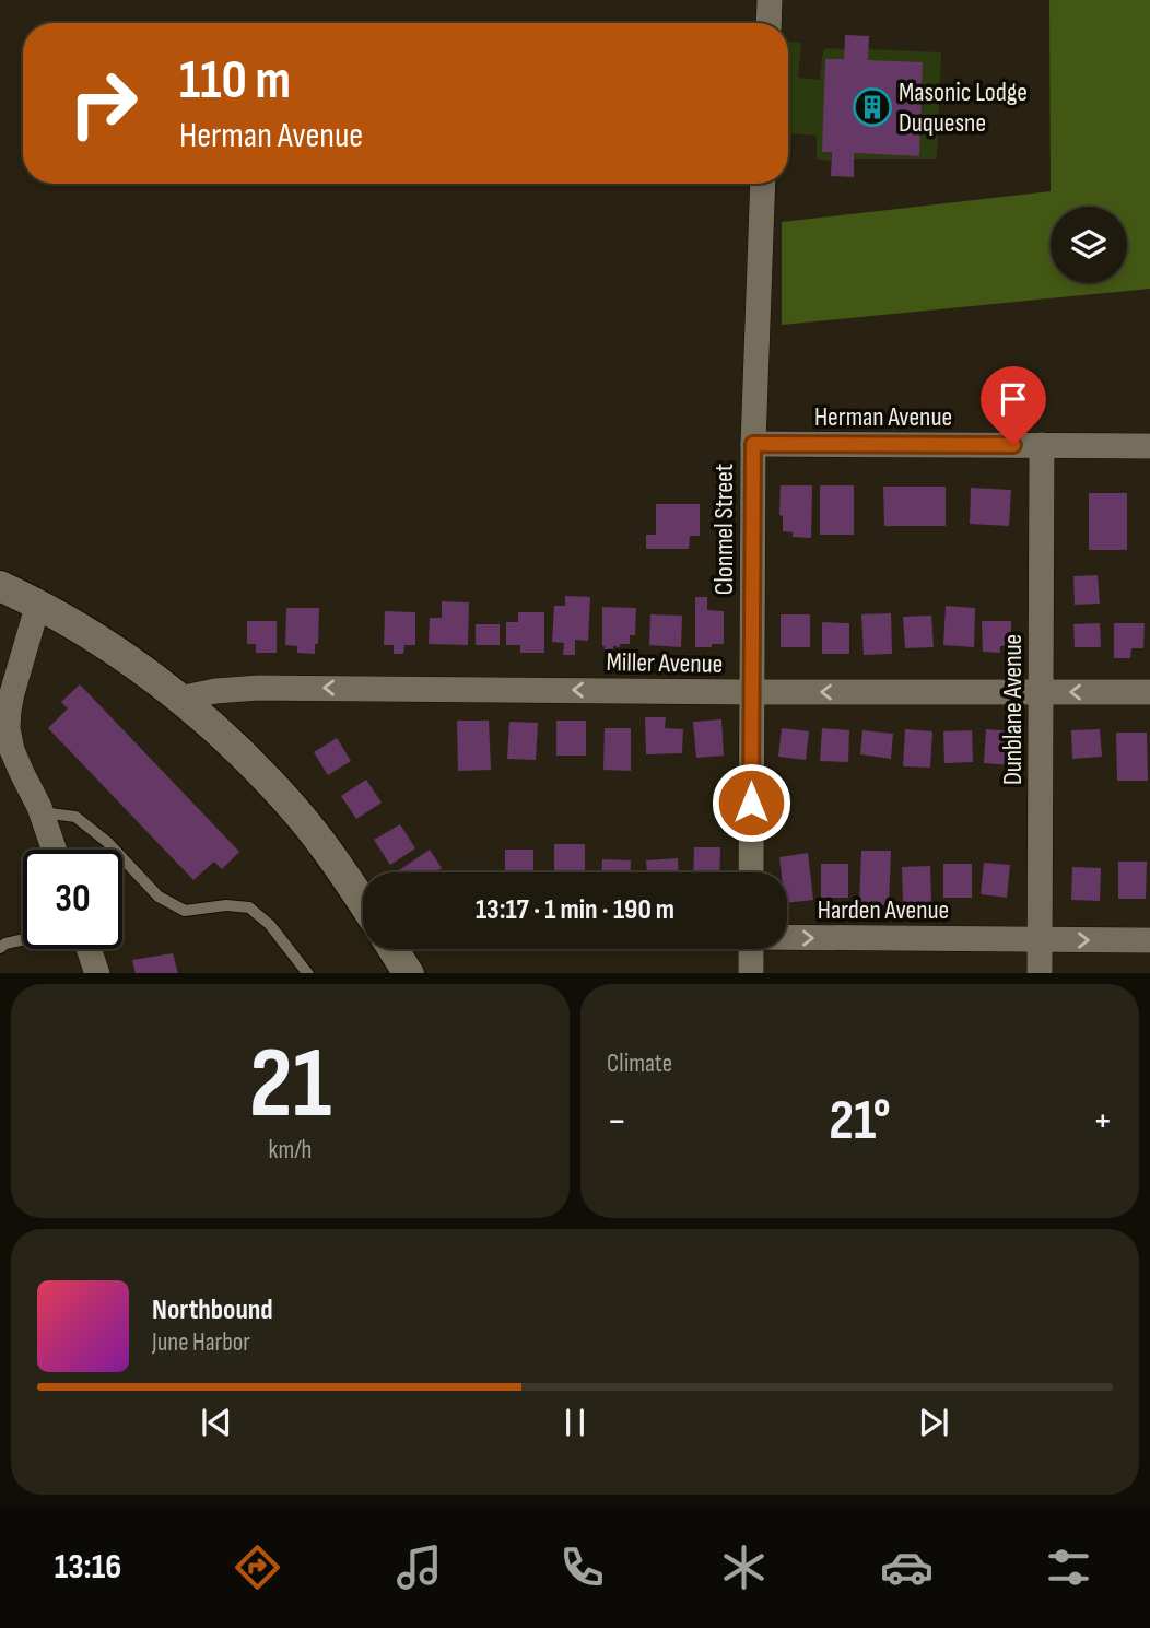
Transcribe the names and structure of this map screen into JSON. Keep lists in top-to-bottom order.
{
  "streets": {
    "street": [
      "Herman Avenue",
      "Clonmel Street",
      "Miller Avenue",
      "Dunblane Avenue",
      "Harden Avenue"
    ]
  },
  "crossings": [
    ["Herman Avenue", "Clonmel Street"],
    ["Herman Avenue", "Dunblane Avenue"],
    ["Clonmel Street", "Miller Avenue"],
    ["Miller Avenue", "Dunblane Avenue"],
    ["Dunblane Avenue", "Harden Avenue"]
  ],
  "one_way": ["Miller Avenue", "Harden Avenue"],
  "places": {
    "building": ["Masonic Lodge Duquesne"]
  },
  "page": {
    "turn": ["110 m", "Herman Avenue"],
    "limit": "30",
    "trip": "13:17 · 1 min · 190 m",
    "tile": [
      ["21", "km/h"],
      "Climate"
    ],
    "heat": ["−", "21°", "+"],
    "song": ["Northbound", "June Harbor"],
    "tabs": "13:16"
  }
}
